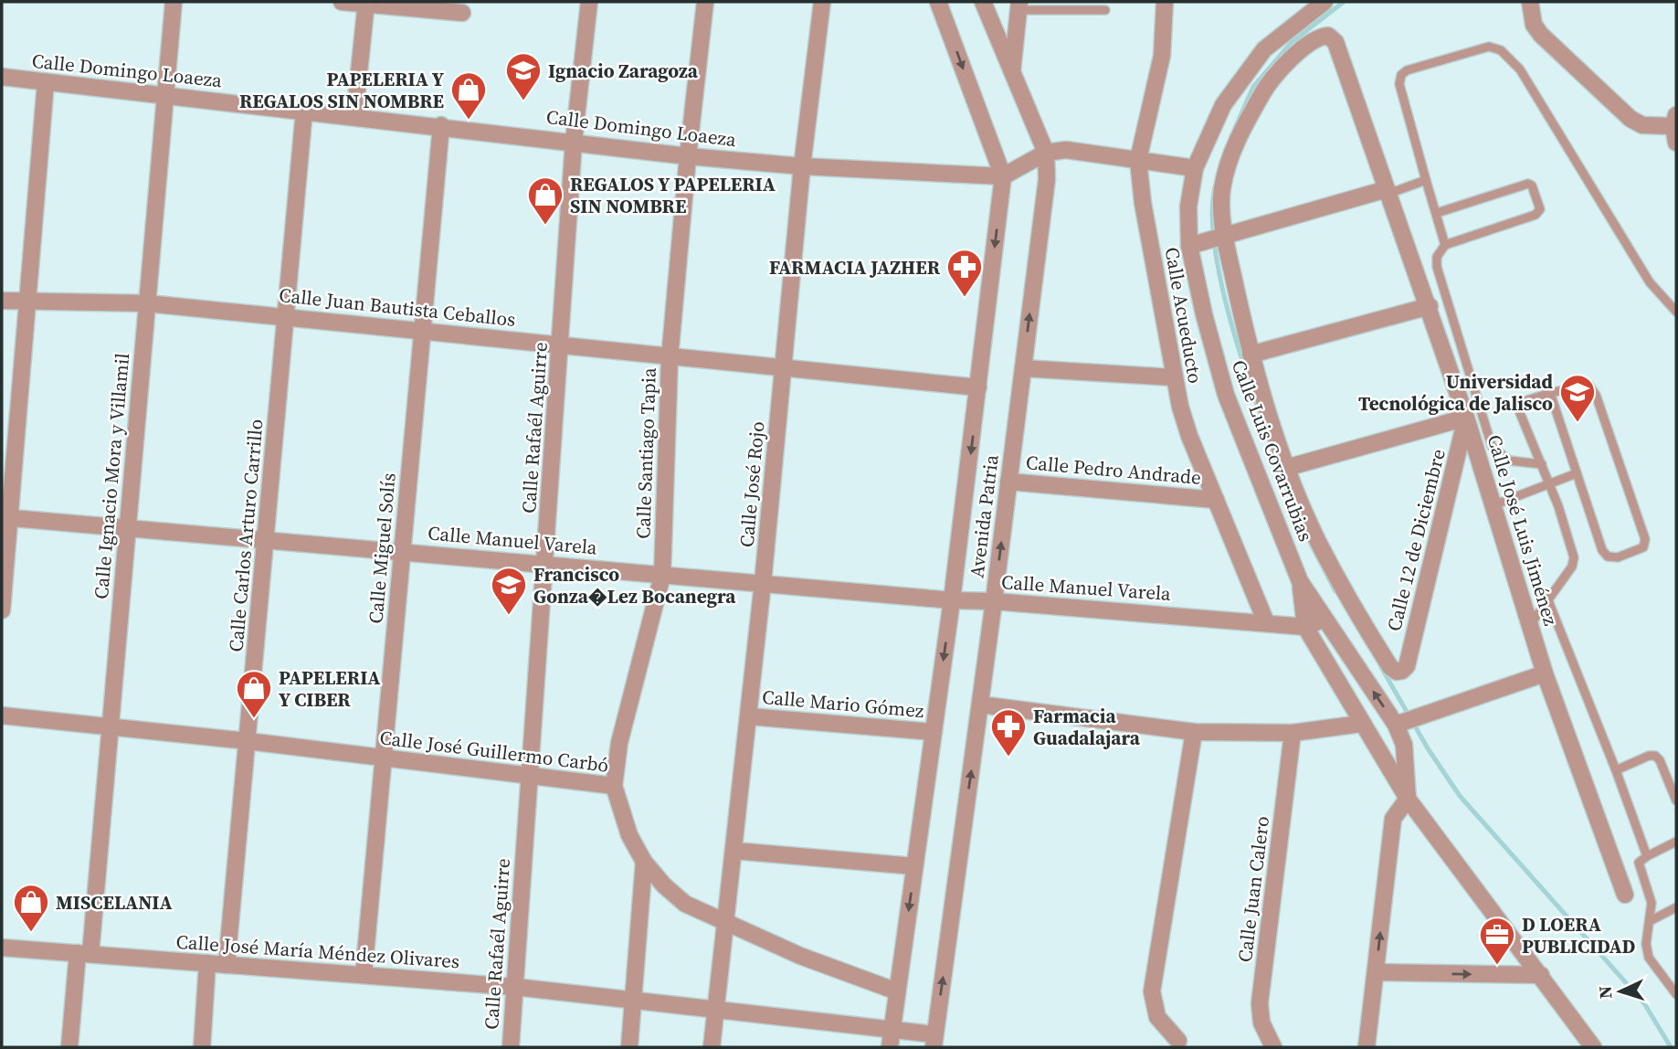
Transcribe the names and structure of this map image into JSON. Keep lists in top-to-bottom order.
{
  "streets": {
    "street": [
      "Calle Domingo Loaeza",
      "Calle Juan Bautista Ceballos",
      "Calle Acueducto",
      "Calle Rafaél Aguirre",
      "Calle Luis Covarrubias",
      "Calle Santiago Tapia",
      "Calle Pedro Andrade",
      "Calle Ignacio Mora y Villamil",
      "Calle José Rojo",
      "Avenida Patria",
      "Calle José Luis Jiménez",
      "Calle Carlos Arturo Carrillo",
      "Calle Manuel Varela",
      "Calle 12 de Diciembre",
      "Calle Miguel Solís",
      "Calle Mario Gómez",
      "Calle José Guillermo Carbó",
      "Calle Juan Calero",
      "Calle José María Méndez Olivares"
    ]
  },
  "crossings": [
    ["Calle Domingo Loaeza", "Calle Rafaél Aguirre"],
    ["Calle Domingo Loaeza", "Calle Santiago Tapia"],
    ["Calle Domingo Loaeza", "Calle Ignacio Mora y Villamil"],
    ["Calle Domingo Loaeza", "Calle José Rojo"],
    ["Calle Domingo Loaeza", "Avenida Patria"],
    ["Calle Domingo Loaeza", "Calle Carlos Arturo Carrillo"],
    ["Calle Domingo Loaeza", "Calle Miguel Solís"],
    ["Calle Juan Bautista Ceballos", "Calle Rafaél Aguirre"],
    ["Calle Juan Bautista Ceballos", "Calle Santiago Tapia"],
    ["Calle Juan Bautista Ceballos", "Calle Ignacio Mora y Villamil"],
    ["Calle Juan Bautista Ceballos", "Calle José Rojo"],
    ["Calle Juan Bautista Ceballos", "Avenida Patria"],
    ["Calle Juan Bautista Ceballos", "Calle Carlos Arturo Carrillo"],
    ["Calle Juan Bautista Ceballos", "Calle Miguel Solís"],
    ["Calle Acueducto", "Calle Pedro Andrade"],
    ["Calle Acueducto", "Calle Manuel Varela"],
    ["Calle Rafaél Aguirre", "Calle Manuel Varela"],
    ["Calle Rafaél Aguirre", "Calle José Guillermo Carbó"],
    ["Calle Rafaél Aguirre", "Calle José María Méndez Olivares"],
    ["Calle Luis Covarrubias", "Calle José Luis Jiménez"],
    ["Calle Luis Covarrubias", "Calle Manuel Varela"],
    ["Calle Santiago Tapia", "Calle Manuel Varela"],
    ["Calle Santiago Tapia", "Calle José Guillermo Carbó"],
    ["Calle Pedro Andrade", "Avenida Patria"],
    ["Calle Ignacio Mora y Villamil", "Calle Manuel Varela"],
    ["Calle Ignacio Mora y Villamil", "Calle José Guillermo Carbó"],
    ["Calle Ignacio Mora y Villamil", "Calle José María Méndez Olivares"],
    ["Calle José Rojo", "Calle Manuel Varela"],
    ["Calle José Rojo", "Calle Mario Gómez"],
    ["Calle José Rojo", "Calle José Guillermo Carbó"],
    ["Calle José Rojo", "Calle José María Méndez Olivares"],
    ["Avenida Patria", "Calle Manuel Varela"],
    ["Avenida Patria", "Calle Mario Gómez"],
    ["Avenida Patria", "Calle José Guillermo Carbó"],
    ["Avenida Patria", "Calle José María Méndez Olivares"],
    ["Calle José Luis Jiménez", "Calle 12 de Diciembre"],
    ["Calle Carlos Arturo Carrillo", "Calle Manuel Varela"],
    ["Calle Carlos Arturo Carrillo", "Calle José Guillermo Carbó"],
    ["Calle Carlos Arturo Carrillo", "Calle José María Méndez Olivares"],
    ["Calle Manuel Varela", "Calle Miguel Solís"],
    ["Calle Miguel Solís", "Calle José Guillermo Carbó"],
    ["Calle Miguel Solís", "Calle José María Méndez Olivares"]
  ],
  "places": {
    "school or university": ["Ignacio Zaragoza", "Universidad Tecnológica de Jalisco", "Francisco Gonza�Lez Bocanegra"],
    "shop": [
      "PAPELERIA Y REGALOS SIN NOMBRE",
      "REGALOS Y PAPELERIA SIN NOMBRE",
      "PAPELERIA Y CIBER",
      "MISCELANIA"
    ],
    "pharmacy": ["FARMACIA JAZHER", "Farmacia Guadalajara"],
    "office": ["D LOERA PUBLICIDAD"]
  },
  "north": "left"
}
